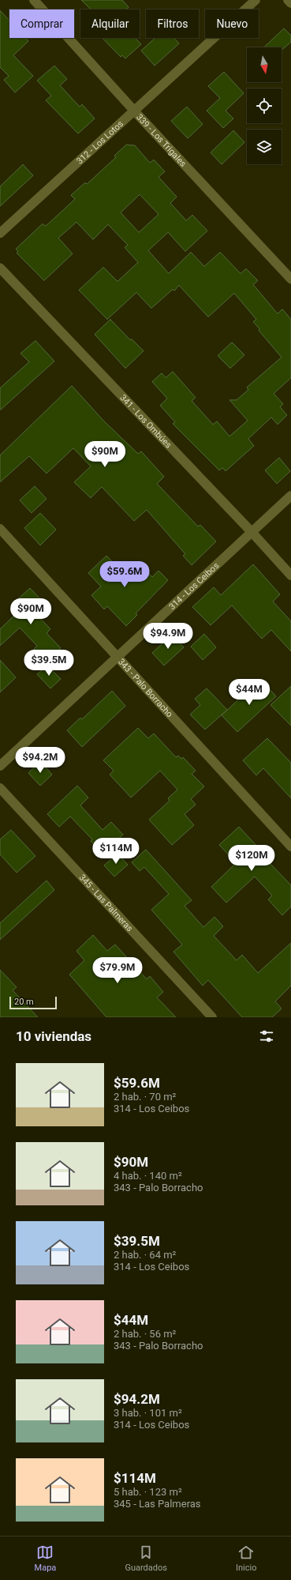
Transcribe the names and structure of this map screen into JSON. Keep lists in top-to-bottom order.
{
  "streets": {
    "street": [
      "339 - Los Trigales",
      "312 - Los Lotos",
      "341 - Los Ombúes",
      "314 - Los Ceibos",
      "343 - Palo Borracho",
      "345 - Las Palmeras"
    ]
  },
  "crossings": [
    ["339 - Los Trigales", "312 - Los Lotos"],
    ["341 - Los Ombúes", "314 - Los Ceibos"],
    ["314 - Los Ceibos", "343 - Palo Borracho"]
  ],
  "scale_bar": "20 m",
  "north": "bottom",
  "page": {
    "chip": [
      "Comprar",
      "Alquilar",
      "Filtros",
      "Nuevo"
    ],
    "price": [
      "$90M",
      "$59.6M",
      "$90M",
      "$94.9M",
      "$39.5M",
      "$44M",
      "$94.2M",
      "$114M",
      "$120M",
      "$79.9M"
    ],
    "scale": "20 m",
    "heading": "10 viviendas",
    "list": [
      {
        "name": "$59.6M",
        "note": "2 hab. · 70 m² · 314 - Los Ceibos"
      },
      {
        "name": "$90M",
        "note": "4 hab. · 140 m² · 343 - Palo Borracho"
      },
      {
        "name": "$39.5M",
        "note": "2 hab. · 64 m² · 314 - Los Ceibos"
      },
      {
        "name": "$44M",
        "note": "2 hab. · 56 m² · 343 - Palo Borracho"
      },
      {
        "name": "$94.2M",
        "note": "3 hab. · 101 m² · 314 - Los Ceibos"
      },
      {
        "name": "$114M",
        "note": "5 hab. · 123 m² · 345 - Las Palmeras"
      }
    ],
    "tabs": ["Mapa", "Guardados", "Inicio"]
  }
}
